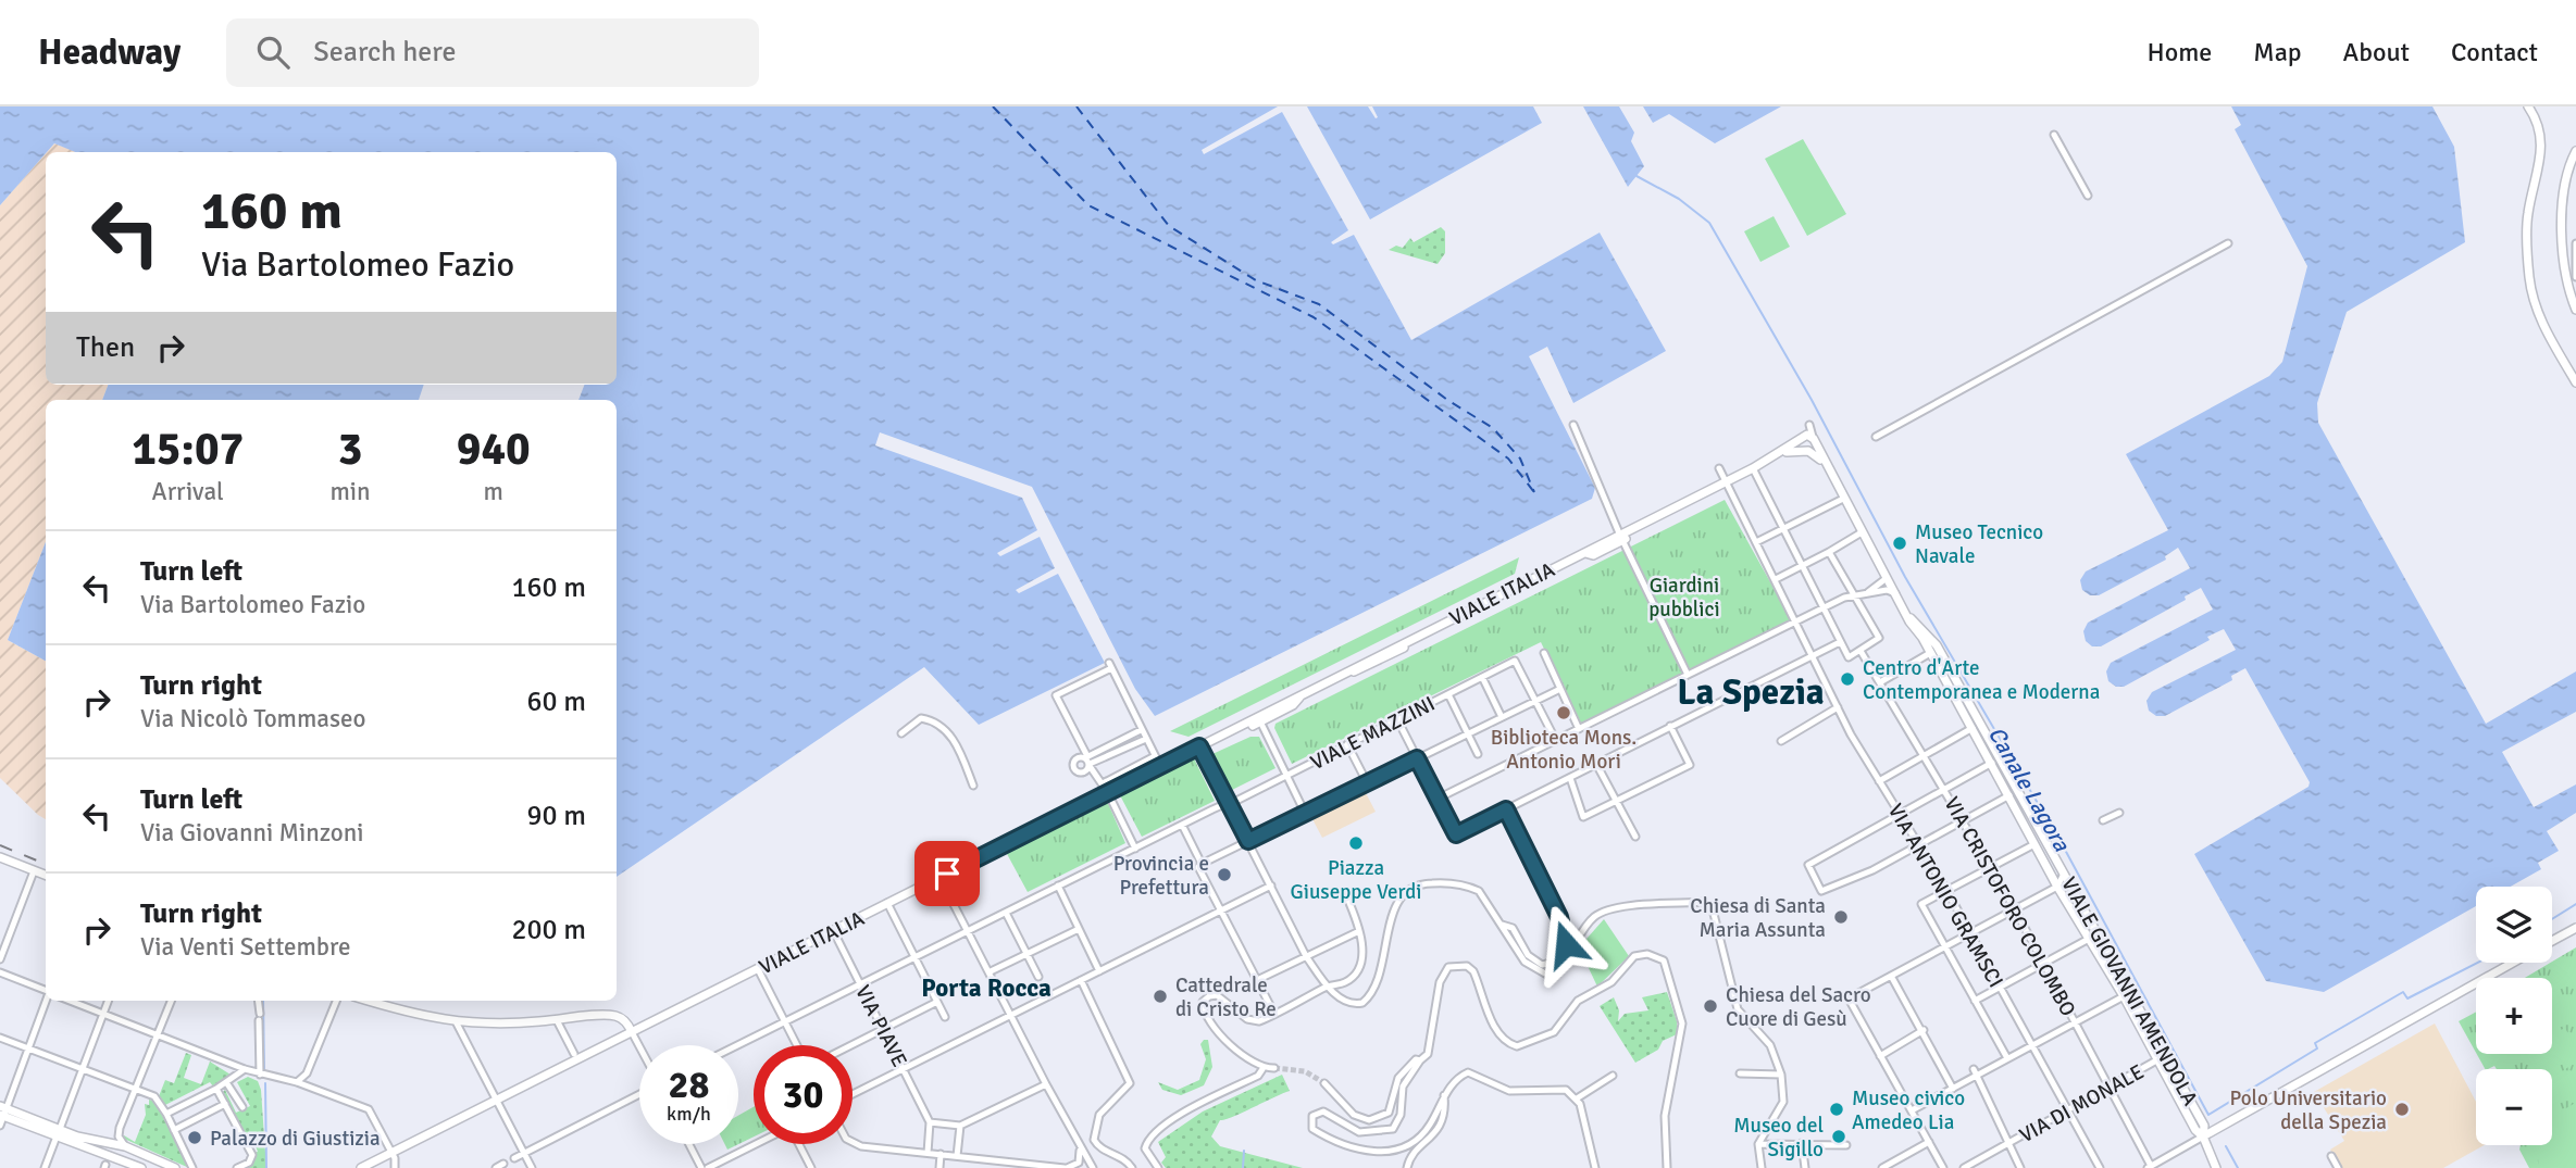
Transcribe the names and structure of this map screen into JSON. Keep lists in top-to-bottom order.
{
  "streets": {
    "main road": ["VIALE ITALIA", "VIALE GIOVANNI AMENDOLA"],
    "street": [
      "VIALE MAZZINI",
      "VIA ANTONIO GRAMSCI",
      "VIA CRISTOFORO COLOMBO",
      "VIA PIAVE",
      "VIA DI MONALE"
    ]
  },
  "crossings": [
    ["VIALE ITALIA", "VIA ANTONIO GRAMSCI"],
    ["VIALE ITALIA", "VIALE GIOVANNI AMENDOLA"],
    ["VIALE ITALIA", "VIA PIAVE"],
    ["VIALE MAZZINI", "VIA PIAVE"],
    ["VIA ANTONIO GRAMSCI", "VIA DI MONALE"],
    ["VIA CRISTOFORO COLOMBO", "VIA DI MONALE"],
    ["VIALE GIOVANNI AMENDOLA", "VIA DI MONALE"]
  ],
  "districts": ["La Spezia", "Porta Rocca"],
  "water": ["Canale Lagora"],
  "parks": ["Giardini pubblici"],
  "places": [
    "Museo Tecnico Navale",
    "Centro d'Arte Contemporanea e Moderna",
    "Biblioteca Mons. Antonio Mori",
    "Piazza Giuseppe Verdi",
    "Provincia e Prefettura",
    "Chiesa di Santa Maria Assunta",
    "Cattedrale di Cristo Re",
    "Chiesa del Sacro Cuore di Gesù",
    "Museo civico Amedeo Lia",
    "Polo Universitario della Spezia",
    "Museo del Sigillo",
    "Palazzo di Giustizia"
  ],
  "page": {
    "header": "Headway",
    "search": "Search here",
    "nav": [
      "Home",
      "Map",
      "About",
      "Contact"
    ],
    "turn": ["160 m", "Via Bartolomeo Fazio"],
    "then": "Then",
    "eta": [
      "15:07",
      "Arrival",
      "3",
      "min",
      "940",
      "m"
    ],
    "list": [
      {
        "name": "Turn left",
        "note": "Via Bartolomeo Fazio",
        "value": "160 m"
      },
      {
        "name": "Turn right",
        "note": "Via Nicolò Tommaseo",
        "value": "60 m"
      },
      {
        "name": "Turn left",
        "note": "Via Giovanni Minzoni",
        "value": "90 m"
      },
      {
        "name": "Turn right",
        "note": "Via Venti Settembre",
        "value": "200 m"
      }
    ],
    "map_buttons": ["+", "−"],
    "speed": "28 km/h",
    "limit": "30"
  }
}
